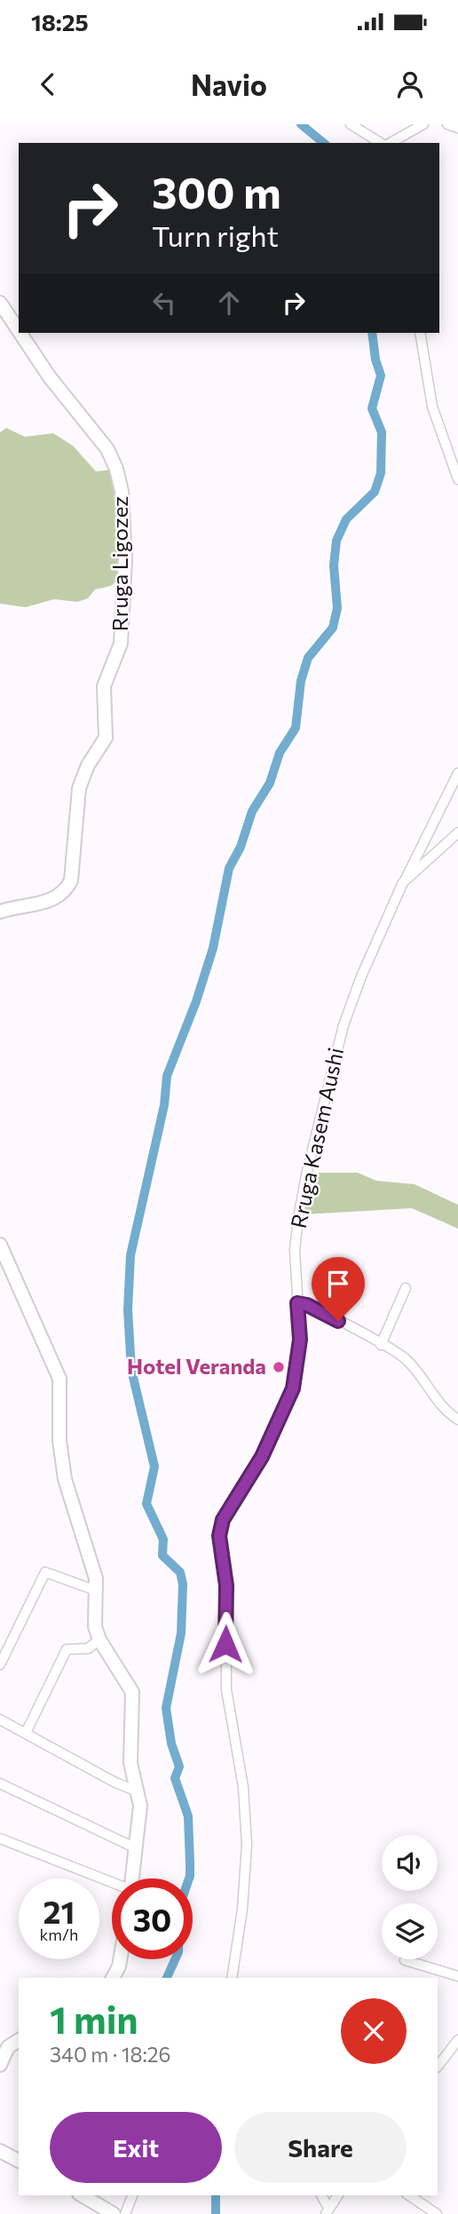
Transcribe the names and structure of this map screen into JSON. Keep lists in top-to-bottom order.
{
  "streets": {
    "street": ["Rruga Ligozez", "Rruga Kasem Aushi"]
  },
  "places": ["Hotel Veranda"],
  "page": {
    "status": "18:25",
    "header": "Navio",
    "turn": ["300 m", "Turn right"],
    "speed": "21 km/h",
    "limit": "30",
    "heading": ["1 min", "340 m · 18:26"],
    "buttons": ["Exit", "Share"]
  }
}
